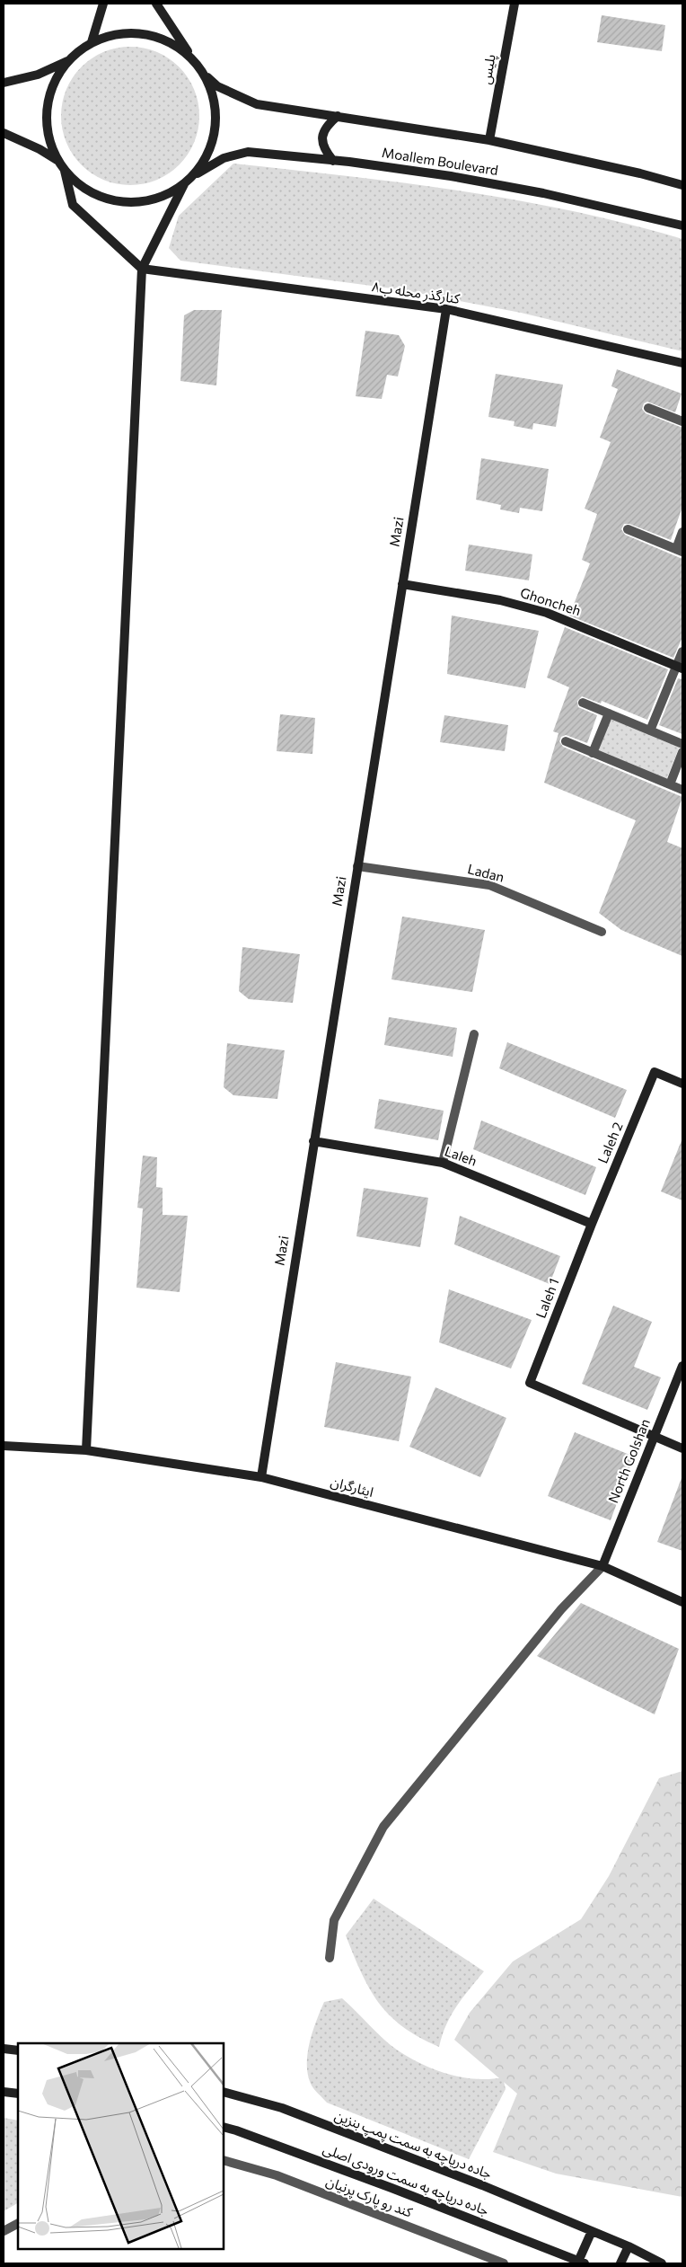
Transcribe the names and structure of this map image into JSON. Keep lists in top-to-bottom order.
{
  "streets": {
    "street": [
      "پلیس",
      "Moallem Boulevard",
      "کنارگذر محله ب۸",
      "Mazi",
      "Ghoncheh",
      "Ladan",
      "Laleh 2",
      "Laleh",
      "Laleh 1",
      "North Golshan",
      "ایثارگران",
      "جاده دریاچه به سمت پمپ بنزین",
      "جاده دریاچه به سمت ورودی اصلی",
      "کند رو پارک پرنیان"
    ]
  },
  "crossings": [
    ["پلیس", "Moallem Boulevard"],
    ["کنارگذر محله ب۸", "Mazi"],
    ["Mazi", "Ghoncheh"],
    ["Mazi", "Ladan"],
    ["Mazi", "Laleh"],
    ["Mazi", "ایثارگران"],
    ["Laleh 2", "Laleh"],
    ["Laleh 2", "Laleh 1"],
    ["Laleh", "Laleh 1"],
    ["Laleh 1", "North Golshan"],
    ["North Golshan", "ایثارگران"]
  ]
}
